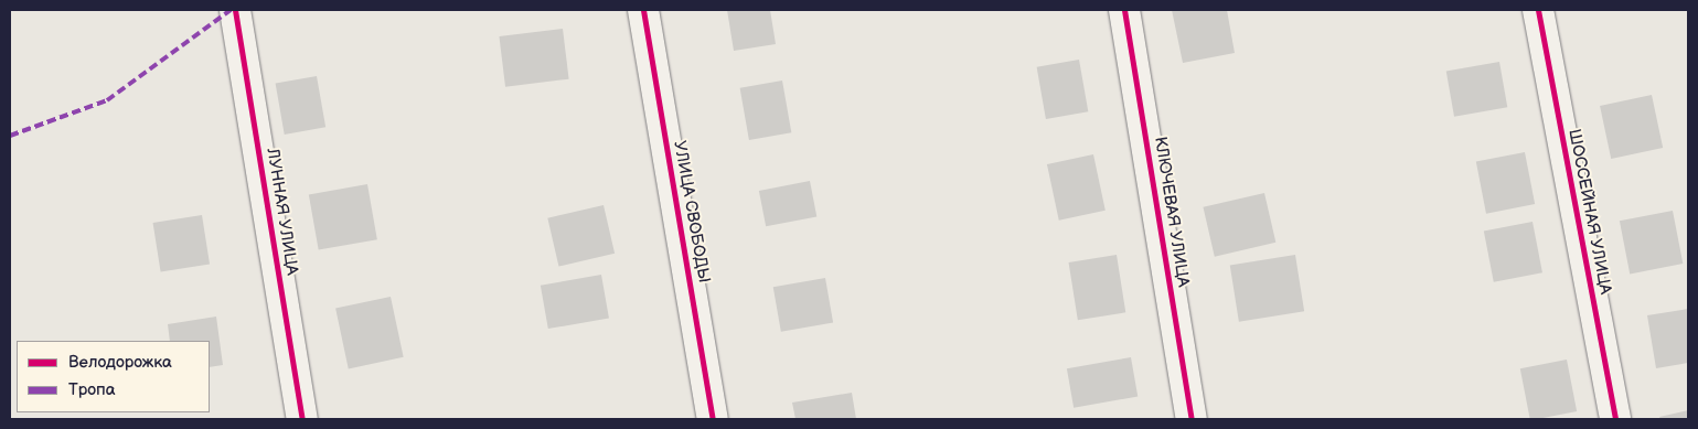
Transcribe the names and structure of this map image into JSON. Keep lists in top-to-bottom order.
{
  "streets": {
    "street": [
      "ЛУННАЯ УЛИЦА",
      "УЛИЦА СВОБОДЫ",
      "КЛЮЧЕВАЯ УЛИЦА",
      "ШОССЕЙНАЯ УЛИЦА"
    ]
  },
  "legend": ["Велодорожка", "Тропа"]
}
